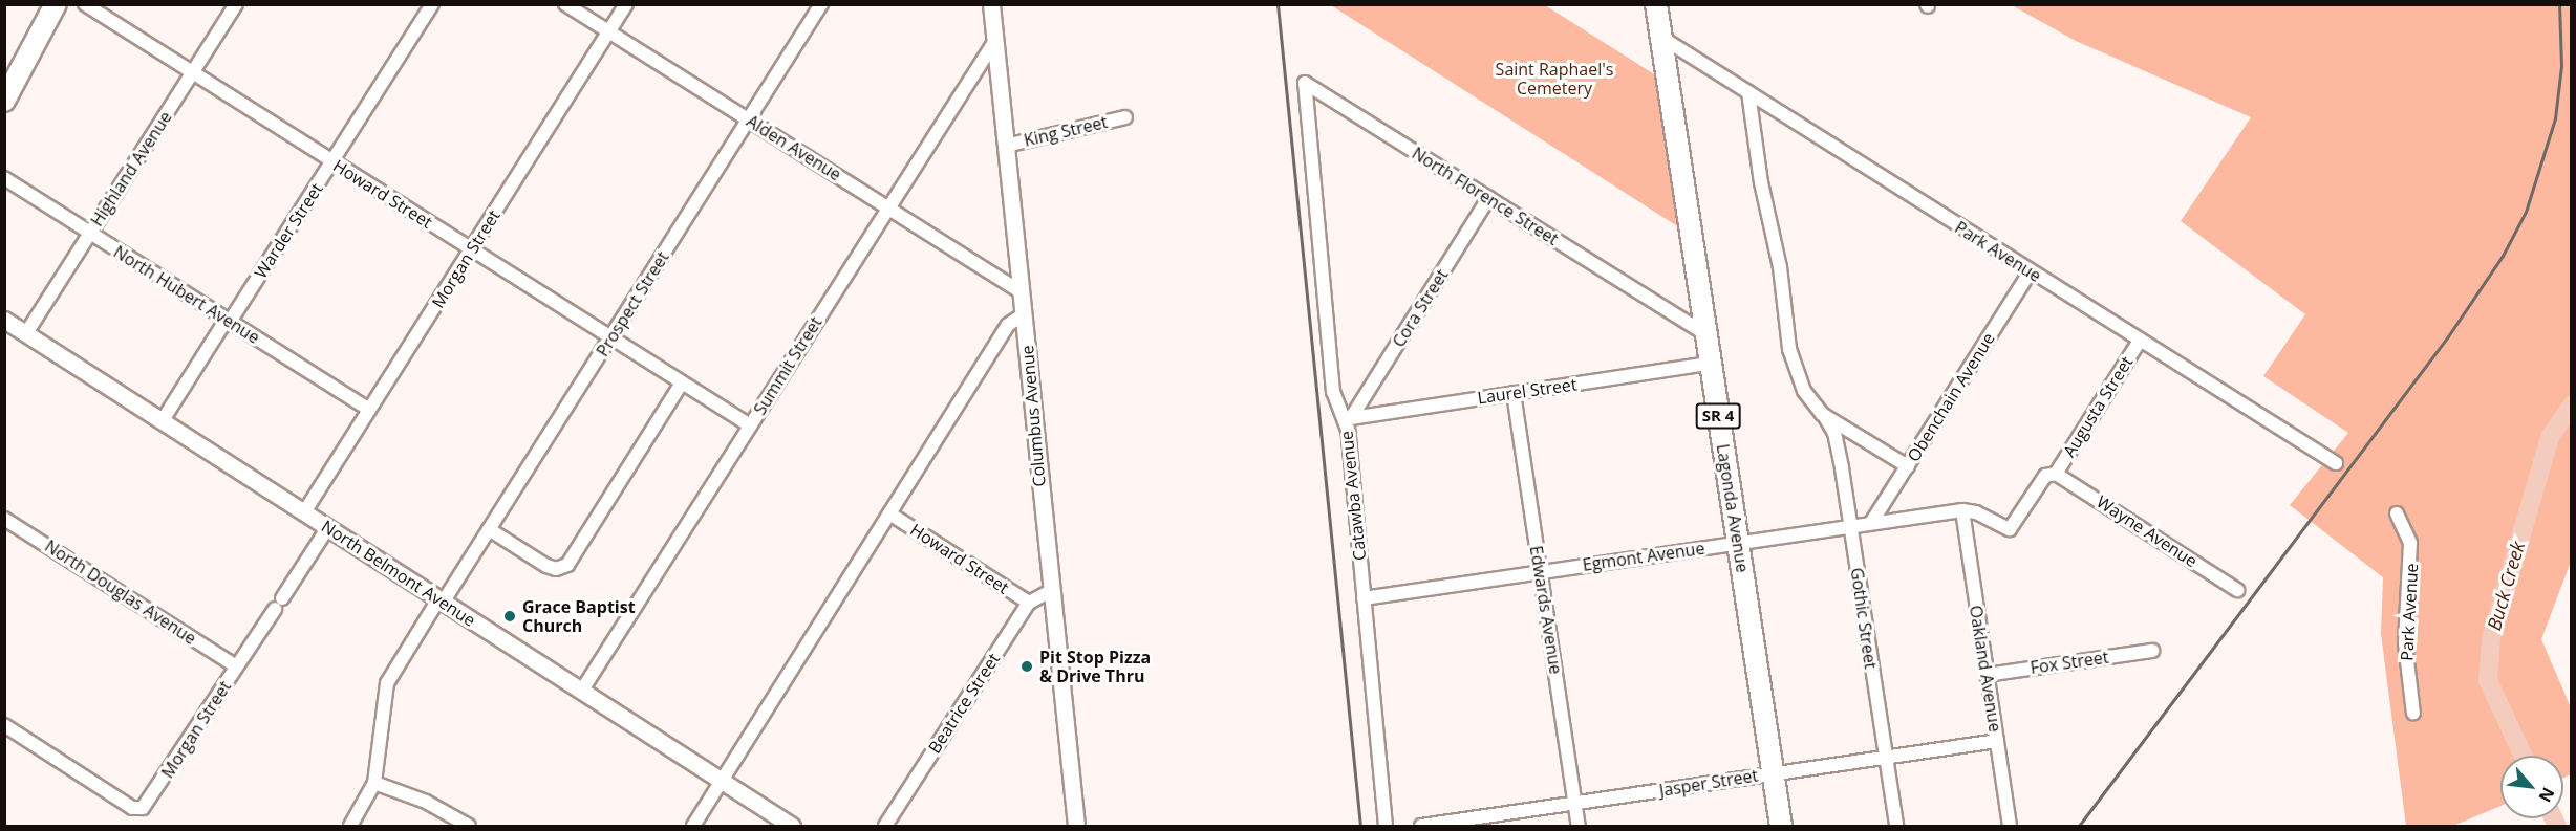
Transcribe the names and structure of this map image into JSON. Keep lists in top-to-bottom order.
{
  "streets": {
    "main road": ["SR 4", "Lagonda Avenue"],
    "street": [
      "King Street",
      "Alden Avenue",
      "Highland Avenue",
      "Howard Street",
      "North Florence Street",
      "Warder Street",
      "Park Avenue",
      "Morgan Street",
      "North Hubert Avenue",
      "Prospect Street",
      "Cora Street",
      "Summit Street",
      "Laurel Street",
      "Obenchain Avenue",
      "Augusta Street",
      "Columbus Avenue",
      "Catawba Avenue",
      "Wayne Avenue",
      "Egmont Avenue",
      "North Belmont Avenue",
      "North Douglas Avenue",
      "Edwards Avenue",
      "Gothic Street",
      "Fox Street",
      "Oakland Avenue",
      "Beatrice Street",
      "Jasper Street"
    ]
  },
  "crossings": [
    ["King Street", "Columbus Avenue"],
    ["Alden Avenue", "Morgan Street"],
    ["Alden Avenue", "Prospect Street"],
    ["Alden Avenue", "Summit Street"],
    ["Alden Avenue", "Columbus Avenue"],
    ["Highland Avenue", "Howard Street"],
    ["Highland Avenue", "North Hubert Avenue"],
    ["Highland Avenue", "North Belmont Avenue"],
    ["Howard Street", "Warder Street"],
    ["Howard Street", "Morgan Street"],
    ["Howard Street", "Prospect Street"],
    ["Howard Street", "Summit Street"],
    ["Howard Street", "Beatrice Street"],
    ["North Florence Street", "Cora Street"],
    ["North Florence Street", "Catawba Avenue"],
    ["North Florence Street", "Lagonda Avenue"],
    ["Warder Street", "North Hubert Avenue"],
    ["Warder Street", "North Belmont Avenue"],
    ["Park Avenue", "Obenchain Avenue"],
    ["Park Avenue", "Augusta Street"],
    ["Park Avenue", "Lagonda Avenue"],
    ["Park Avenue", "Gothic Street"],
    ["Morgan Street", "North Hubert Avenue"],
    ["Morgan Street", "North Belmont Avenue"],
    ["Morgan Street", "North Douglas Avenue"],
    ["Prospect Street", "North Belmont Avenue"],
    ["Cora Street", "Laurel Street"],
    ["Cora Street", "Catawba Avenue"],
    ["Summit Street", "Columbus Avenue"],
    ["Summit Street", "North Belmont Avenue"],
    ["Laurel Street", "Catawba Avenue"],
    ["Laurel Street", "Lagonda Avenue"],
    ["Laurel Street", "Edwards Avenue"],
    ["Obenchain Avenue", "Egmont Avenue"],
    ["Obenchain Avenue", "Gothic Street"],
    ["Augusta Street", "Wayne Avenue"],
    ["Augusta Street", "Egmont Avenue"],
    ["Augusta Street", "Oakland Avenue"],
    ["Columbus Avenue", "Beatrice Street"],
    ["Catawba Avenue", "Egmont Avenue"],
    ["Lagonda Avenue", "Egmont Avenue"],
    ["Lagonda Avenue", "Jasper Street"],
    ["Egmont Avenue", "Edwards Avenue"],
    ["Egmont Avenue", "Gothic Street"],
    ["Egmont Avenue", "Oakland Avenue"],
    ["Edwards Avenue", "Jasper Street"],
    ["Gothic Street", "Jasper Street"],
    ["Fox Street", "Oakland Avenue"],
    ["Oakland Avenue", "Jasper Street"]
  ],
  "water": ["Buck Creek"],
  "parks": ["Saint Raphael's Cemetery"],
  "places": ["Grace Baptist Church", "Pit Stop Pizza & Drive Thru"],
  "north": "bottom right"
}
